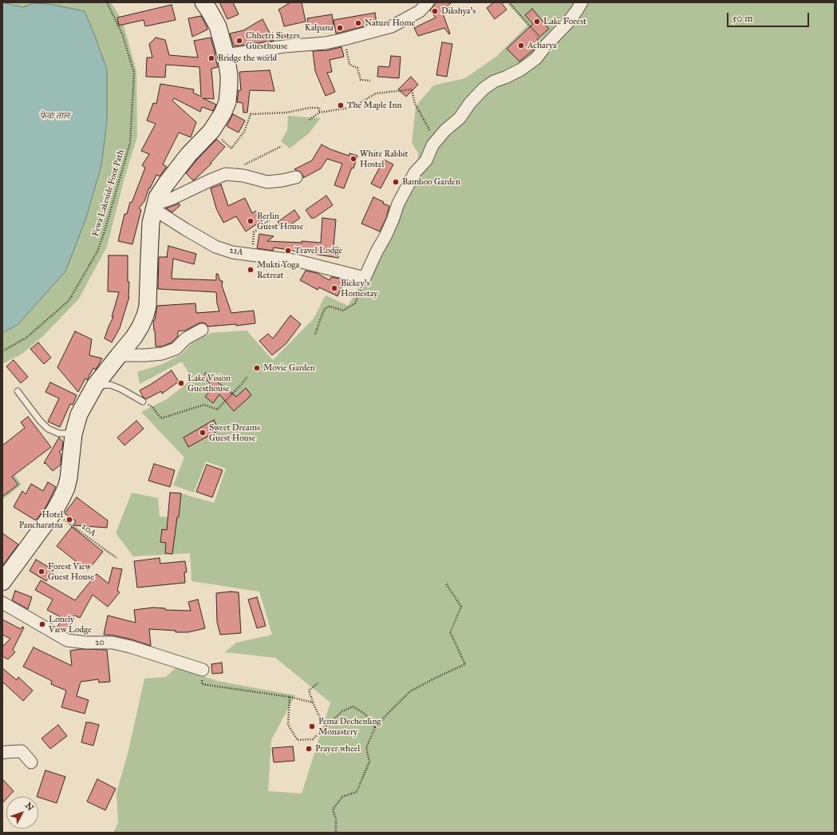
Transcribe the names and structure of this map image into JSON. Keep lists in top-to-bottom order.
{
  "streets": {
    "street": ["21A", "20"],
    "path": ["Fewa Lakeside Foot Path", "20A"]
  },
  "water": ["फेवा ताल"],
  "places": [
    "Dikshya's",
    "Lake Forest",
    "Nature Home",
    "Kalpana",
    "Chhetri Sisters Guesthouse",
    "Acharya",
    "Bridge the world",
    "The Maple Inn",
    "White Rabbit Hostel",
    "Bamboo Garden",
    "Berlin Guest House",
    "Travel Lodge",
    "Mukti Yoga Retreat",
    "Bickey's Homestay",
    "Movie Garden",
    "Lake Vision Guesthouse",
    "Sweet Dreams Guest House",
    "Hotel Pancharatna",
    "Forest View Guest House",
    "Lonely View Lodge",
    "Pema Dechenling Monastery",
    "Prayer wheel"
  ],
  "scale_bar": "50 m",
  "north": "top right"
}
